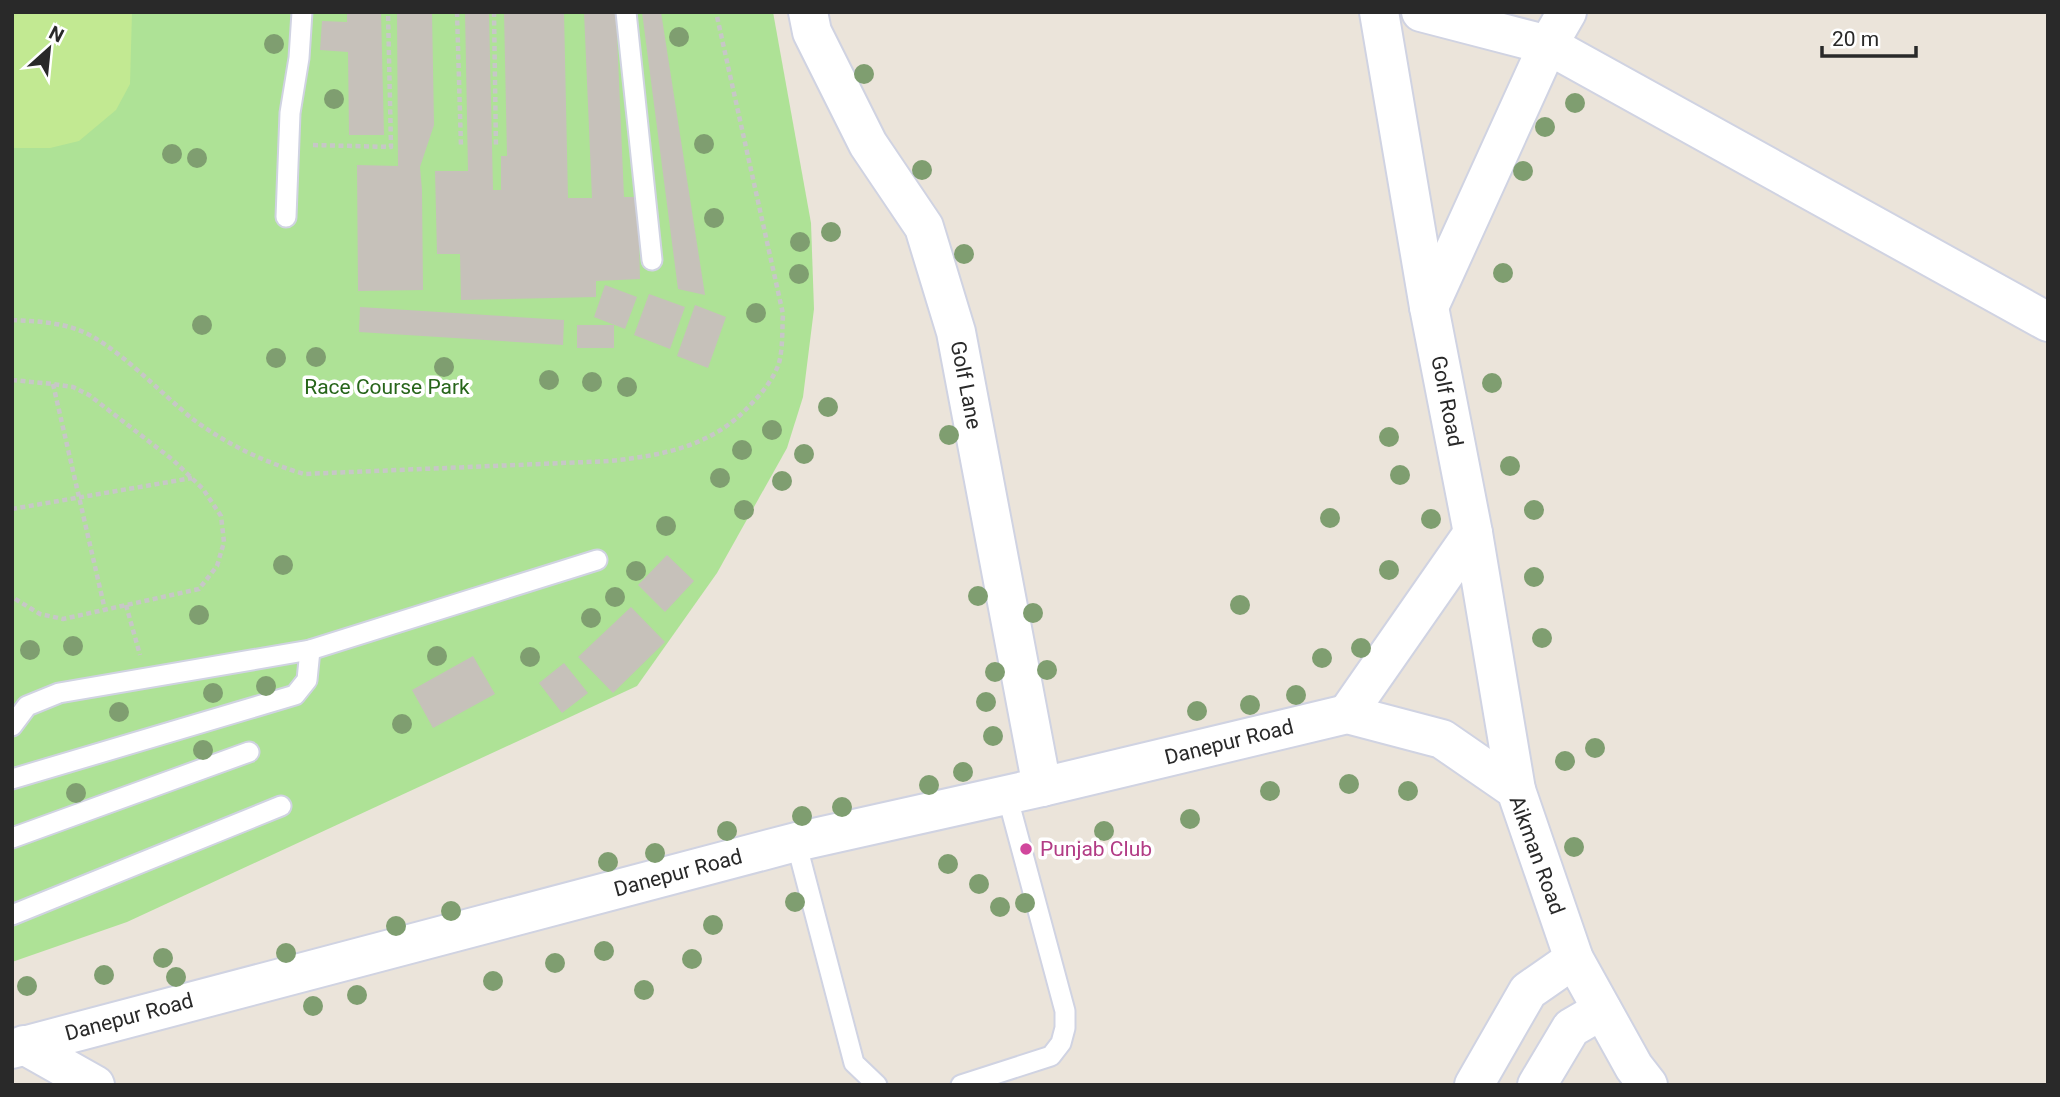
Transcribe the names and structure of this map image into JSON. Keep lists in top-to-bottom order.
{
  "streets": {
    "street": [
      "Golf Lane",
      "Golf Road",
      "Danepur Road",
      "Aikman Road"
    ]
  },
  "crossings": [
    ["Golf Lane", "Danepur Road"],
    ["Golf Road", "Aikman Road"],
    ["Danepur Road", "Aikman Road"]
  ],
  "parks": ["Race Course Park"],
  "places": ["Punjab Club"],
  "scale_bar": "20 m",
  "north": "top right"
}
